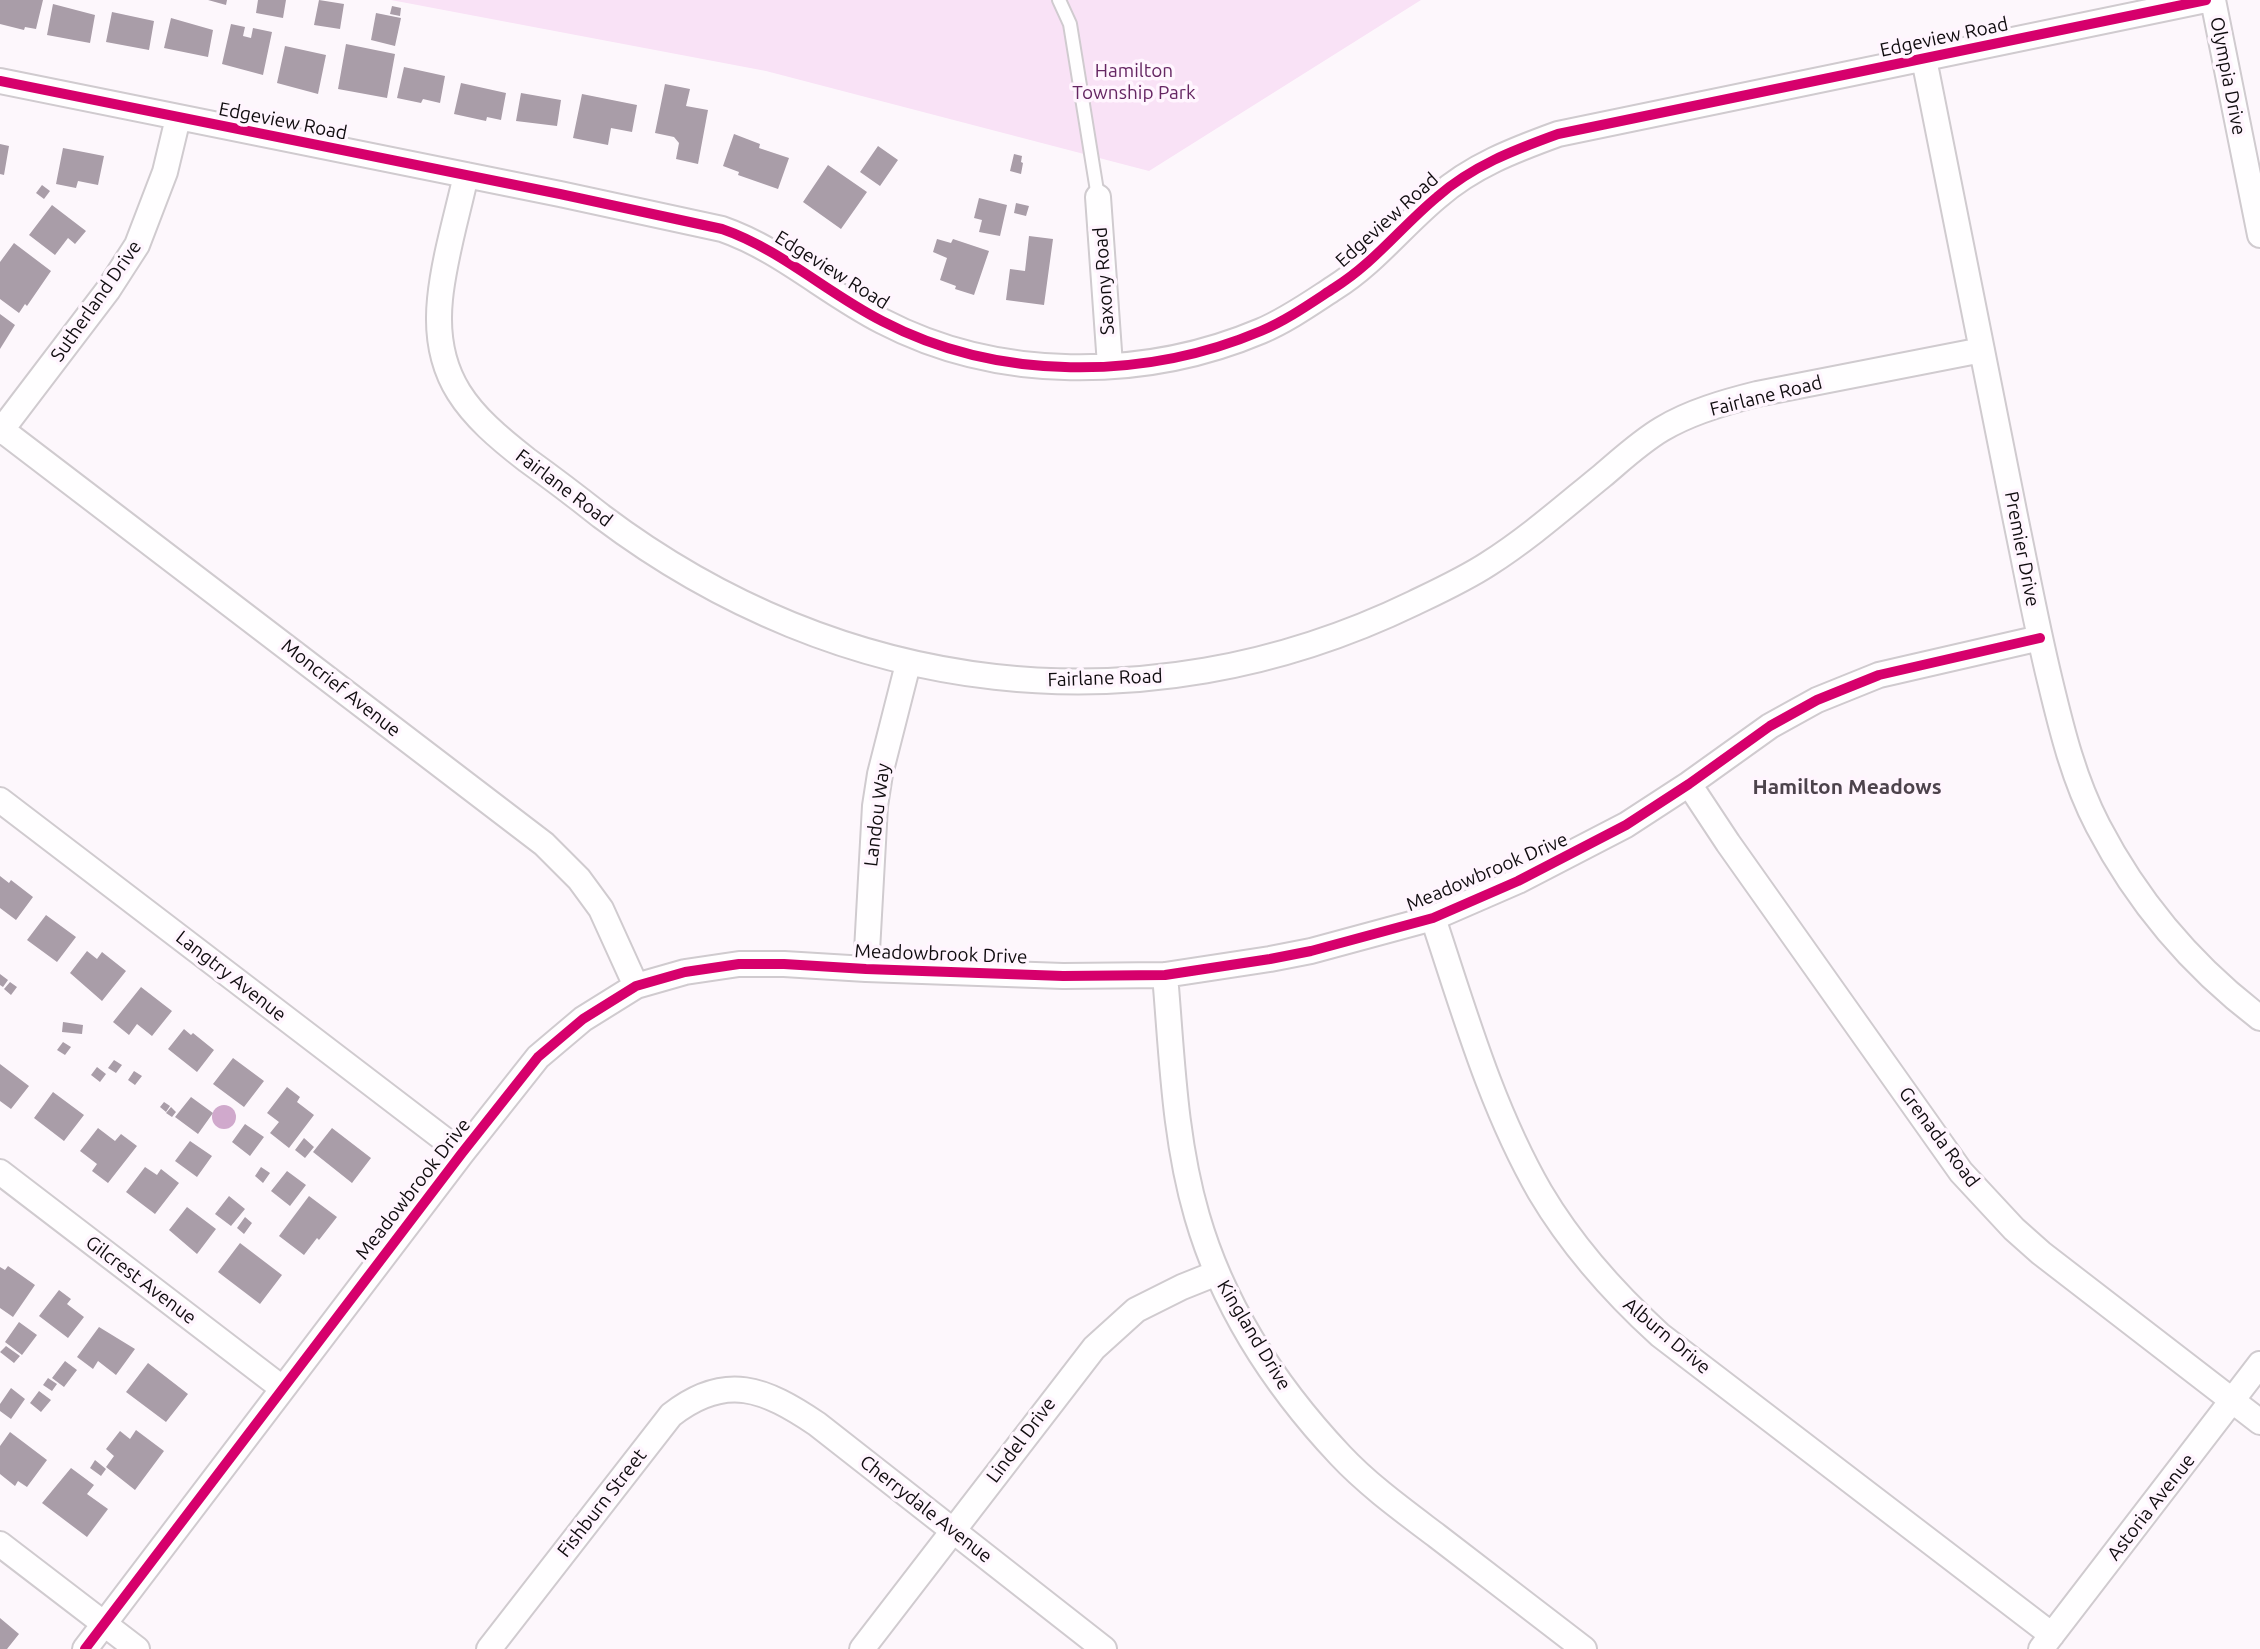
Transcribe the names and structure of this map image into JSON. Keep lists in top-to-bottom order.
{
  "streets": {
    "street": [
      "Edgeview Road",
      "Olympia Drive",
      "Saxony Road",
      "Sutherland Drive",
      "Fairlane Road",
      "Premier Drive",
      "Moncrief Avenue",
      "Landou Way",
      "Meadowbrook Drive",
      "Langtry Avenue",
      "Grenada Road",
      "Gilcrest Avenue",
      "Kingland Drive",
      "Alburn Drive",
      "Lindel Drive",
      "Fishburn Street",
      "Astoria Avenue",
      "Cherrydale Avenue"
    ]
  },
  "crossings": [
    ["Edgeview Road", "Saxony Road"],
    ["Edgeview Road", "Sutherland Drive"],
    ["Edgeview Road", "Fairlane Road"],
    ["Edgeview Road", "Premier Drive"],
    ["Sutherland Drive", "Moncrief Avenue"],
    ["Fairlane Road", "Premier Drive"],
    ["Fairlane Road", "Landou Way"],
    ["Premier Drive", "Meadowbrook Drive"],
    ["Moncrief Avenue", "Meadowbrook Drive"],
    ["Landou Way", "Meadowbrook Drive"],
    ["Meadowbrook Drive", "Langtry Avenue"],
    ["Meadowbrook Drive", "Grenada Road"],
    ["Meadowbrook Drive", "Gilcrest Avenue"],
    ["Meadowbrook Drive", "Kingland Drive"],
    ["Meadowbrook Drive", "Alburn Drive"],
    ["Grenada Road", "Astoria Avenue"],
    ["Kingland Drive", "Lindel Drive"],
    ["Alburn Drive", "Astoria Avenue"],
    ["Lindel Drive", "Cherrydale Avenue"],
    ["Fishburn Street", "Cherrydale Avenue"]
  ],
  "districts": ["Hamilton Meadows"],
  "parks": ["Hamilton Township Park"]
}
